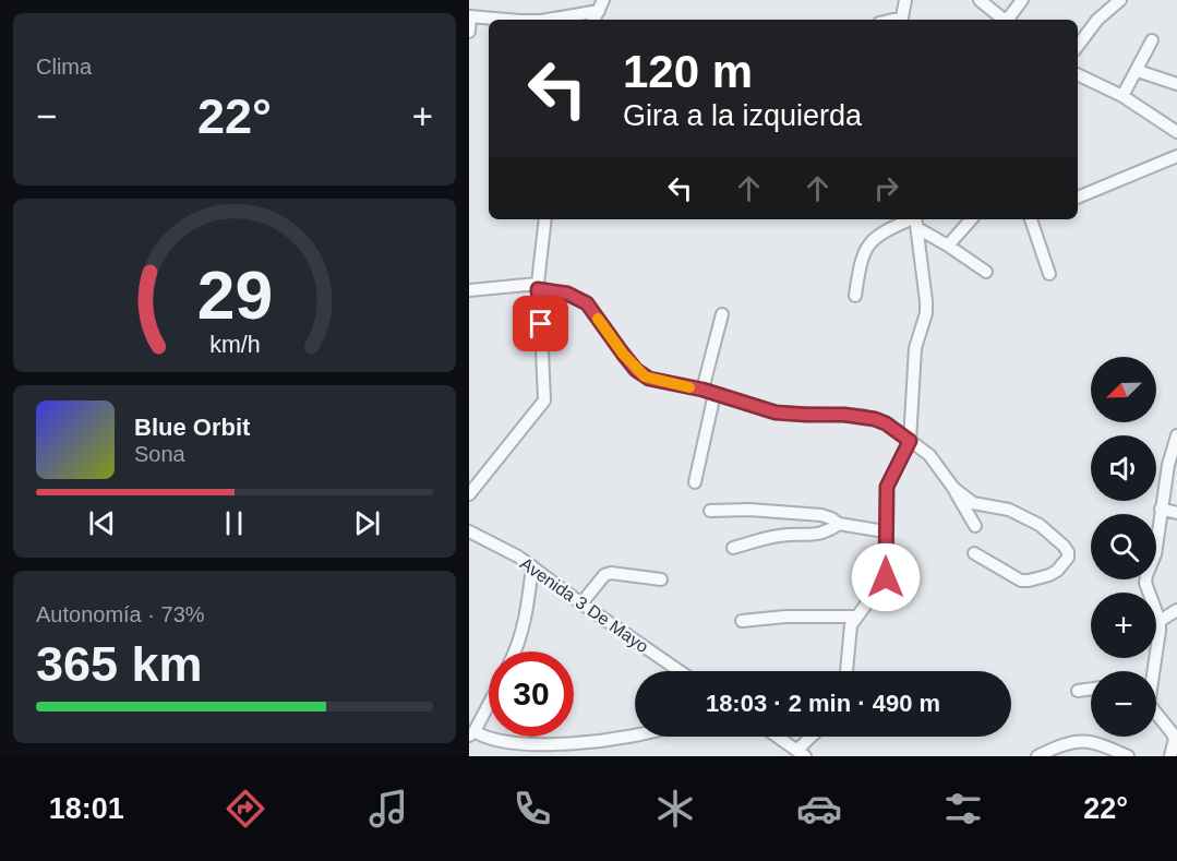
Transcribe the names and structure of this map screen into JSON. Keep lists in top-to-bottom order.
{
  "streets": {
    "street": ["Avenida 3 De Mayo"]
  },
  "north": "bottom left",
  "page": {
    "tile": [
      "Clima",
      ["Autonomía · 73%", "365 km"]
    ],
    "turn": ["120 m", "Gira a la izquierda"],
    "heat": ["−", "22°", "+"],
    "map_buttons": ["+", "−"],
    "song": ["Blue Orbit", "Sona"],
    "limit": "30",
    "trip": "18:03 · 2 min · 490 m",
    "tabs": ["18:01", "22°"],
    "gauge": ["29", "km/h"]
  }
}
